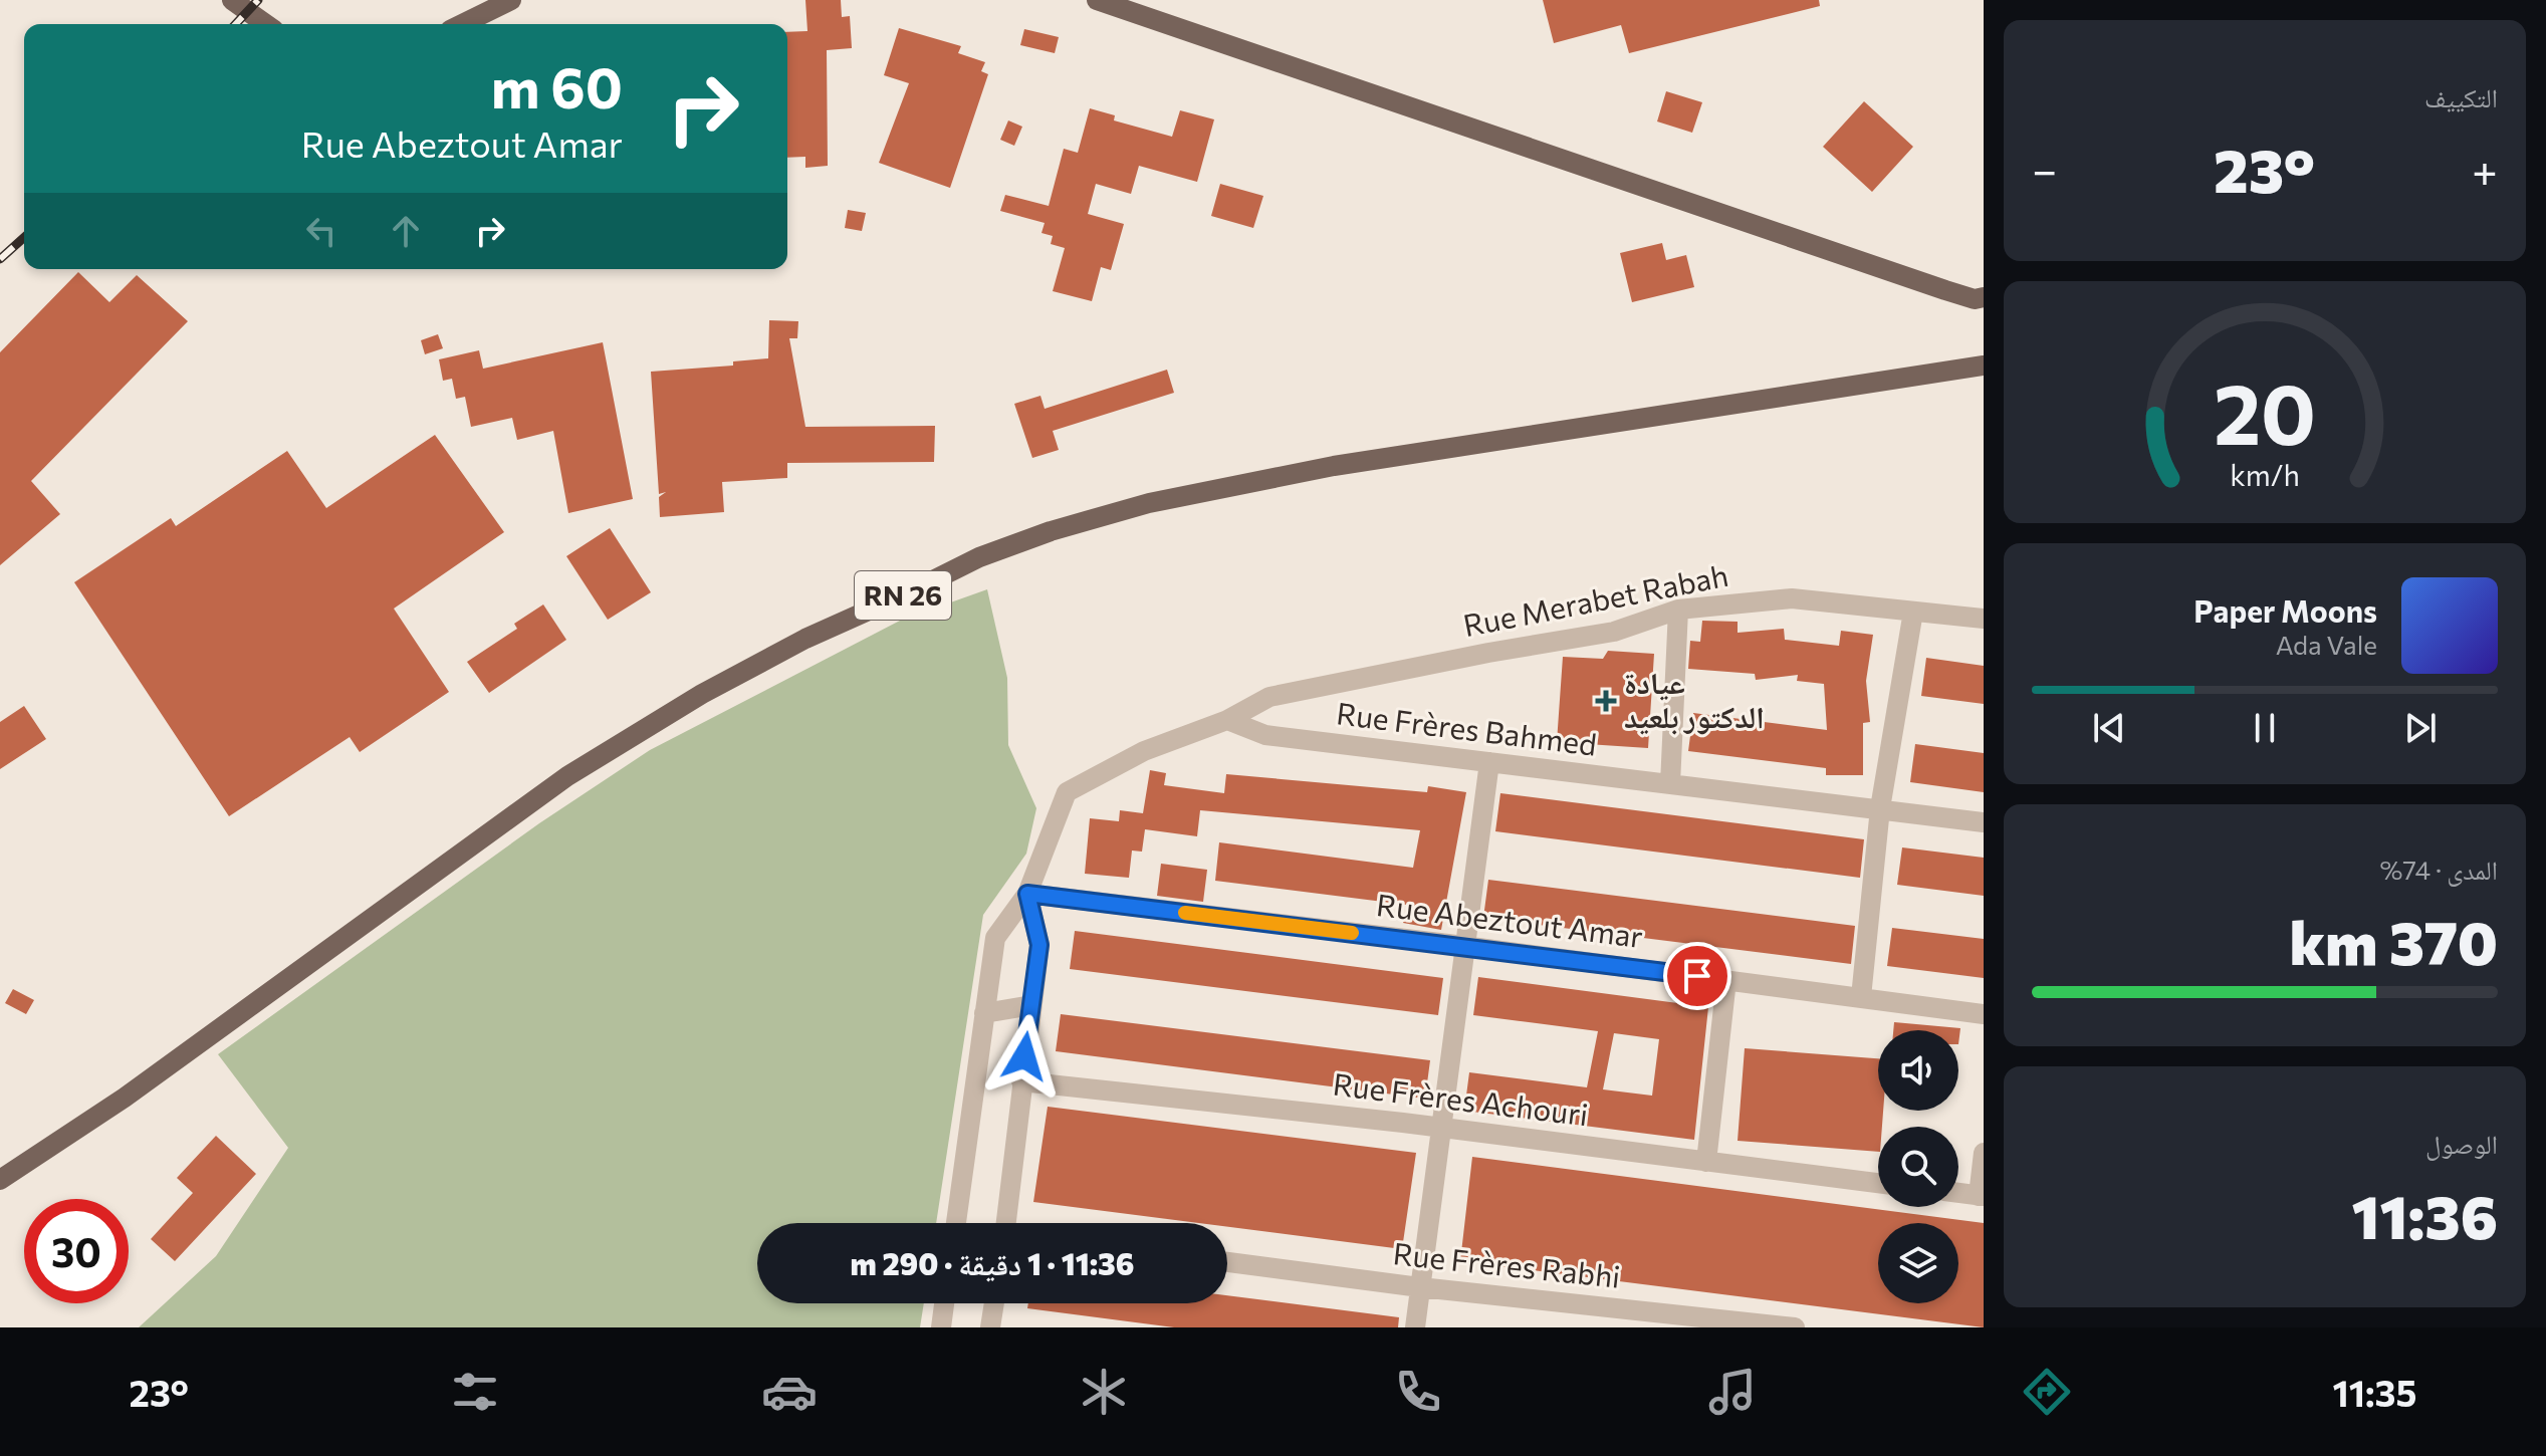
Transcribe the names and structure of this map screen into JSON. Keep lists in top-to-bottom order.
{
  "streets": {
    "main road": ["RN 26"],
    "street": [
      "Rue Merabet Rabah",
      "Rue Frères Bahmed",
      "Rue Abeztout Amar",
      "Rue Frères Achouri",
      "Rue Frères Rabhi"
    ]
  },
  "crossings": [
    ["Rue Merabet Rabah", "Rue Frères Bahmed"]
  ],
  "places": {
    "health": ["عيادة الدكتور بلعيد"]
  },
  "page": {
    "tile": [
      "التكييف",
      ["المدى · 74%", "370 km"],
      ["الوصول", "11:36"]
    ],
    "turn": ["60 m", "Rue Abeztout Amar"],
    "heat": ["−", "23°", "+"],
    "song": ["Paper Moons", "Ada Vale"],
    "limit": "30",
    "trip": "11:36 · 1 دقيقة · 290 m",
    "tabs": ["11:35", "23°"],
    "gauge": ["20", "km/h"]
  }
}
